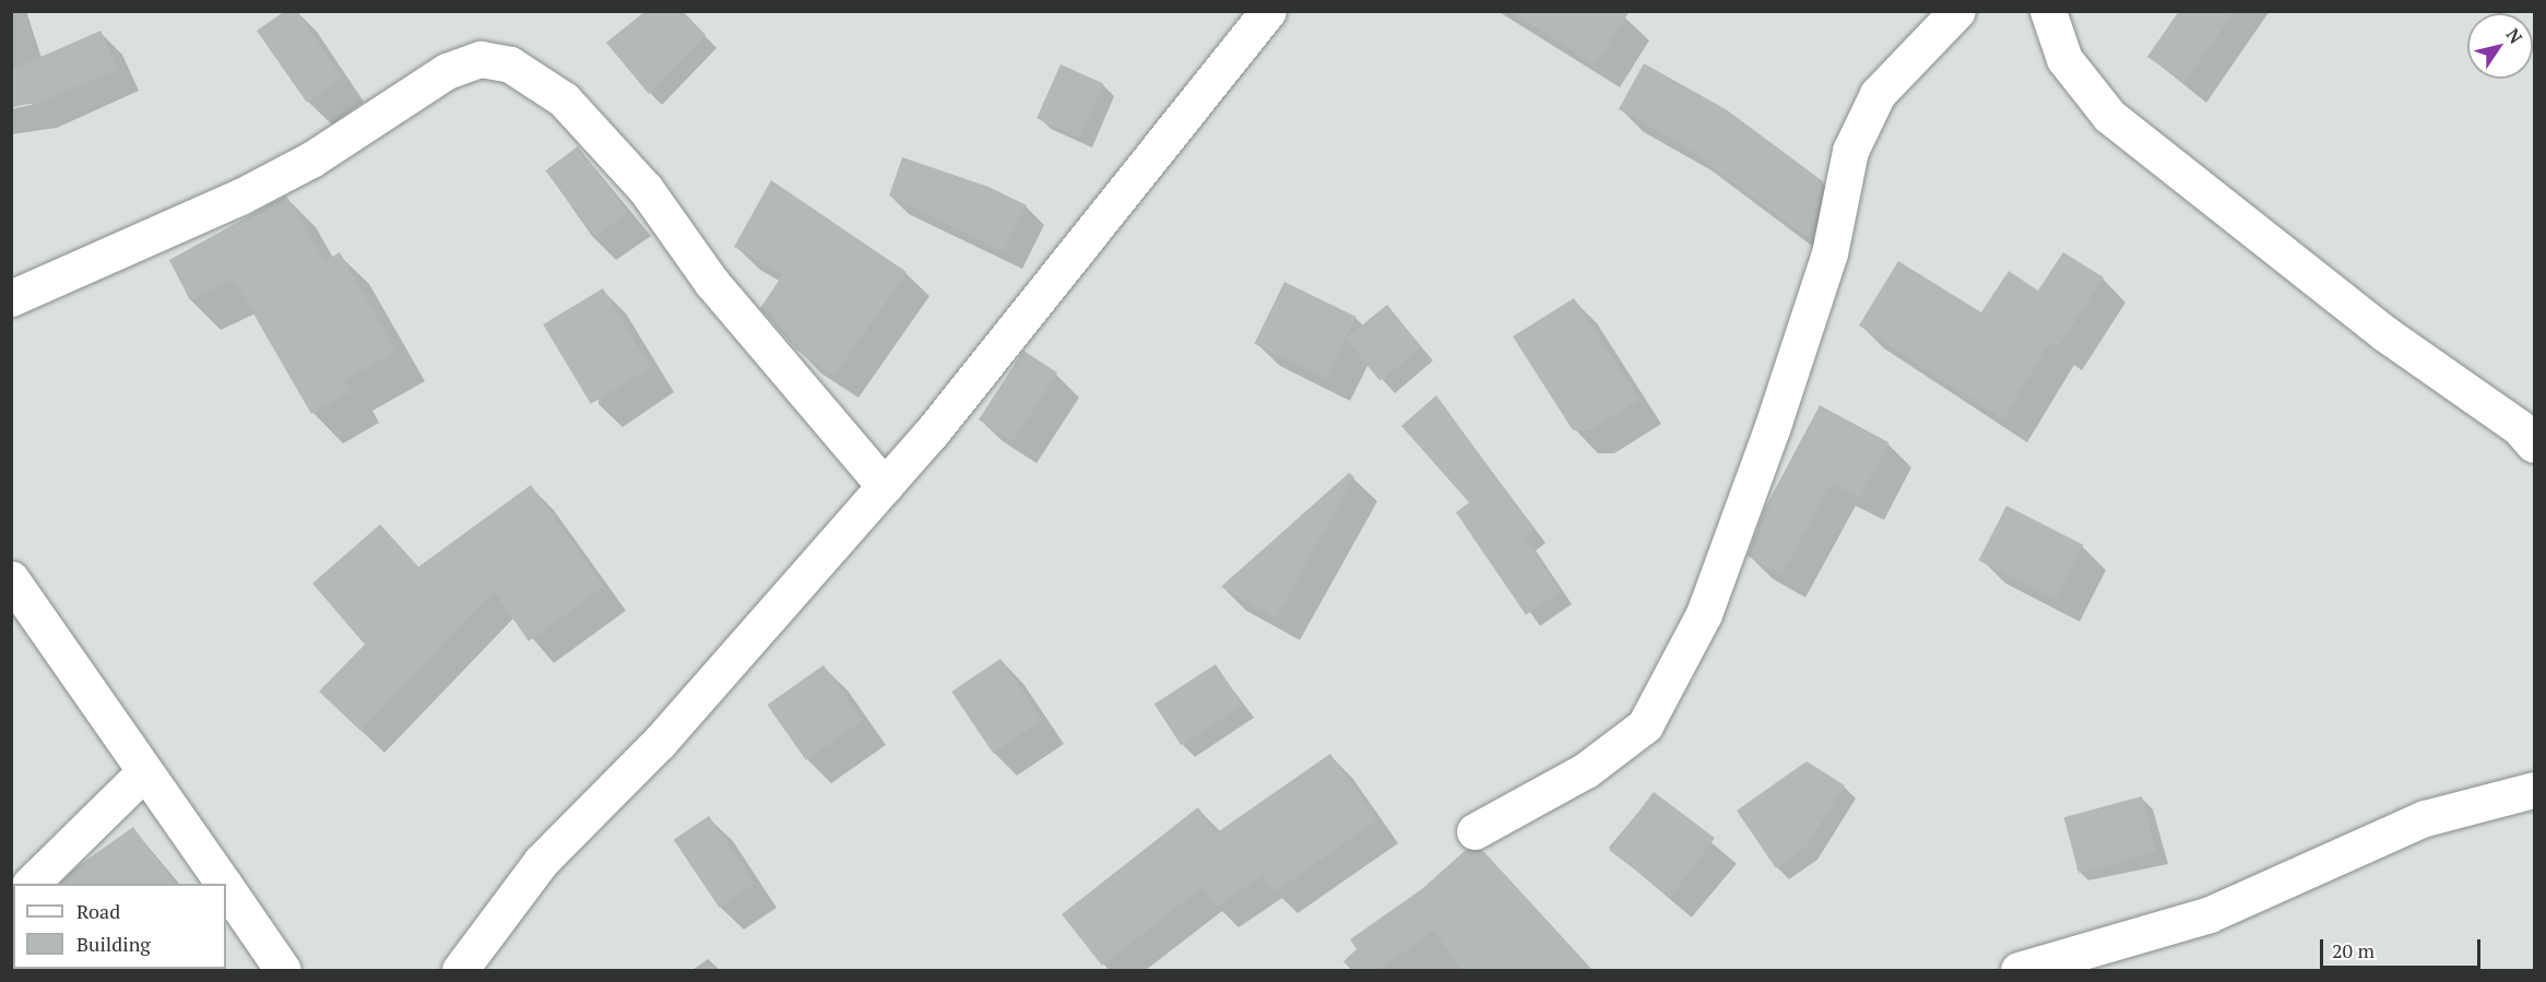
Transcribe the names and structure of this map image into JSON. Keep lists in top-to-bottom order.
{
  "legend": ["Road", "Building"],
  "scale_bar": "20 m",
  "north": "top right"
}
